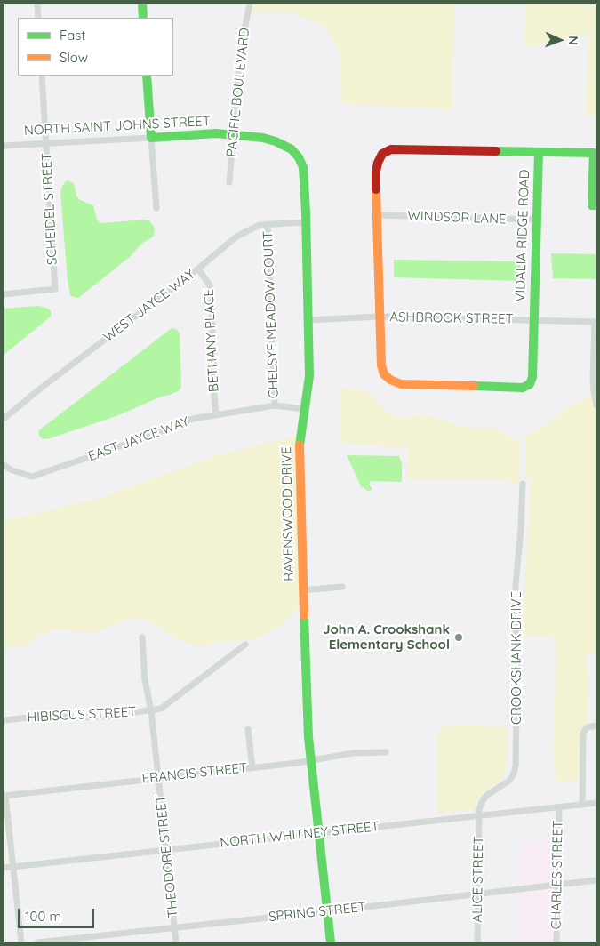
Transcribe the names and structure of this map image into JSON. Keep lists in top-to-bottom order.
{
  "streets": {
    "street": [
      "PACIFIC BOULEVARD",
      "NORTH SAINT JOHNS STREET",
      "SCHEIDEL STREET",
      "WINDSOR LANE",
      "VIDALIA RIDGE ROAD",
      "WEST JAYCE WAY",
      "CHELSYE MEADOW COURT",
      "ASHBROOK STREET",
      "BETHANY PLACE",
      "EAST JAYCE WAY",
      "RAVENSWOOD DRIVE",
      "CROOKSHANK DRIVE",
      "HIBISCUS STREET",
      "FRANCIS STREET",
      "NORTH WHITNEY STREET",
      "THEODORE STREET",
      "CHARLES STREET",
      "ALICE STREET",
      "SPRING STREET"
    ]
  },
  "crossings": [
    ["PACIFIC BOULEVARD", "NORTH SAINT JOHNS STREET"],
    ["PACIFIC BOULEVARD", "RAVENSWOOD DRIVE"],
    ["NORTH SAINT JOHNS STREET", "SCHEIDEL STREET"],
    ["NORTH SAINT JOHNS STREET", "RAVENSWOOD DRIVE"],
    ["WINDSOR LANE", "VIDALIA RIDGE ROAD"],
    ["VIDALIA RIDGE ROAD", "ASHBROOK STREET"],
    ["WEST JAYCE WAY", "CHELSYE MEADOW COURT"],
    ["WEST JAYCE WAY", "BETHANY PLACE"],
    ["WEST JAYCE WAY", "RAVENSWOOD DRIVE"],
    ["CHELSYE MEADOW COURT", "EAST JAYCE WAY"],
    ["ASHBROOK STREET", "RAVENSWOOD DRIVE"],
    ["BETHANY PLACE", "EAST JAYCE WAY"],
    ["EAST JAYCE WAY", "RAVENSWOOD DRIVE"],
    ["RAVENSWOOD DRIVE", "FRANCIS STREET"],
    ["RAVENSWOOD DRIVE", "NORTH WHITNEY STREET"],
    ["RAVENSWOOD DRIVE", "SPRING STREET"],
    ["CROOKSHANK DRIVE", "NORTH WHITNEY STREET"],
    ["CROOKSHANK DRIVE", "ALICE STREET"],
    ["HIBISCUS STREET", "THEODORE STREET"],
    ["FRANCIS STREET", "THEODORE STREET"],
    ["NORTH WHITNEY STREET", "THEODORE STREET"],
    ["NORTH WHITNEY STREET", "CHARLES STREET"],
    ["NORTH WHITNEY STREET", "ALICE STREET"],
    ["THEODORE STREET", "SPRING STREET"],
    ["CHARLES STREET", "SPRING STREET"],
    ["ALICE STREET", "SPRING STREET"]
  ],
  "places": ["John A. Crookshank Elementary School"],
  "legend": ["Fast", "Slow"],
  "scale_bar": "100 m",
  "north": "right"
}
